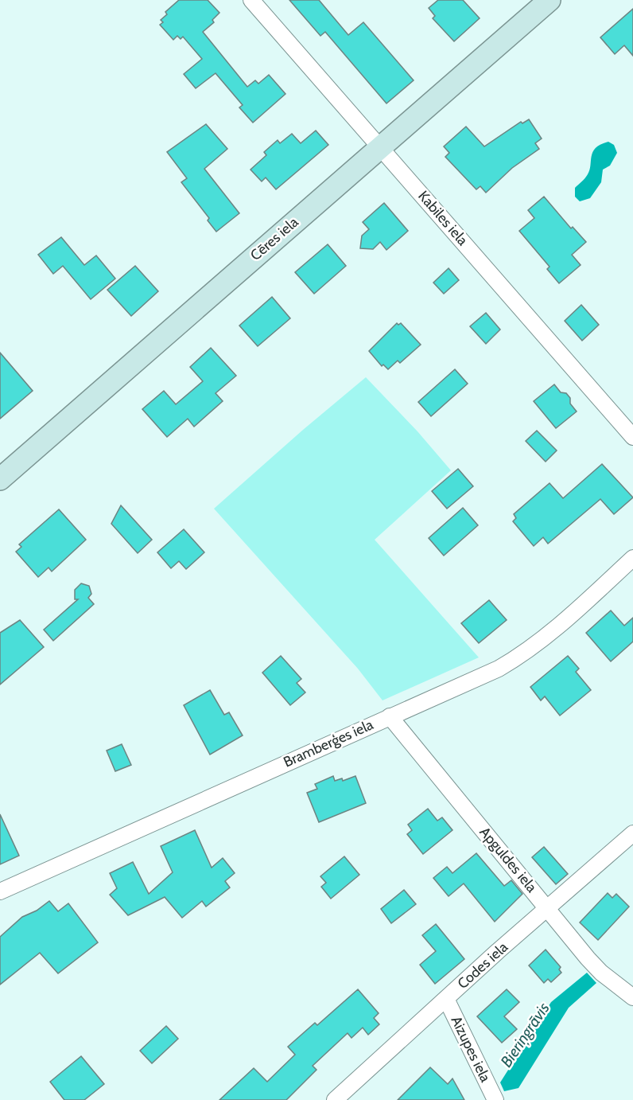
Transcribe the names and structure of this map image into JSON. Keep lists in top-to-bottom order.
{
  "streets": {
    "main road": ["Cēres iela"],
    "street": [
      "Kabiles iela",
      "Bramberģes iela",
      "Apguldes iela",
      "Codes iela",
      "Aizupes iela"
    ]
  },
  "crossings": [
    ["Kabiles iela", "Cēres iela"],
    ["Bramberģes iela", "Apguldes iela"],
    ["Apguldes iela", "Codes iela"],
    ["Codes iela", "Aizupes iela"]
  ],
  "water": ["Bieriņgrāvis"]
}
